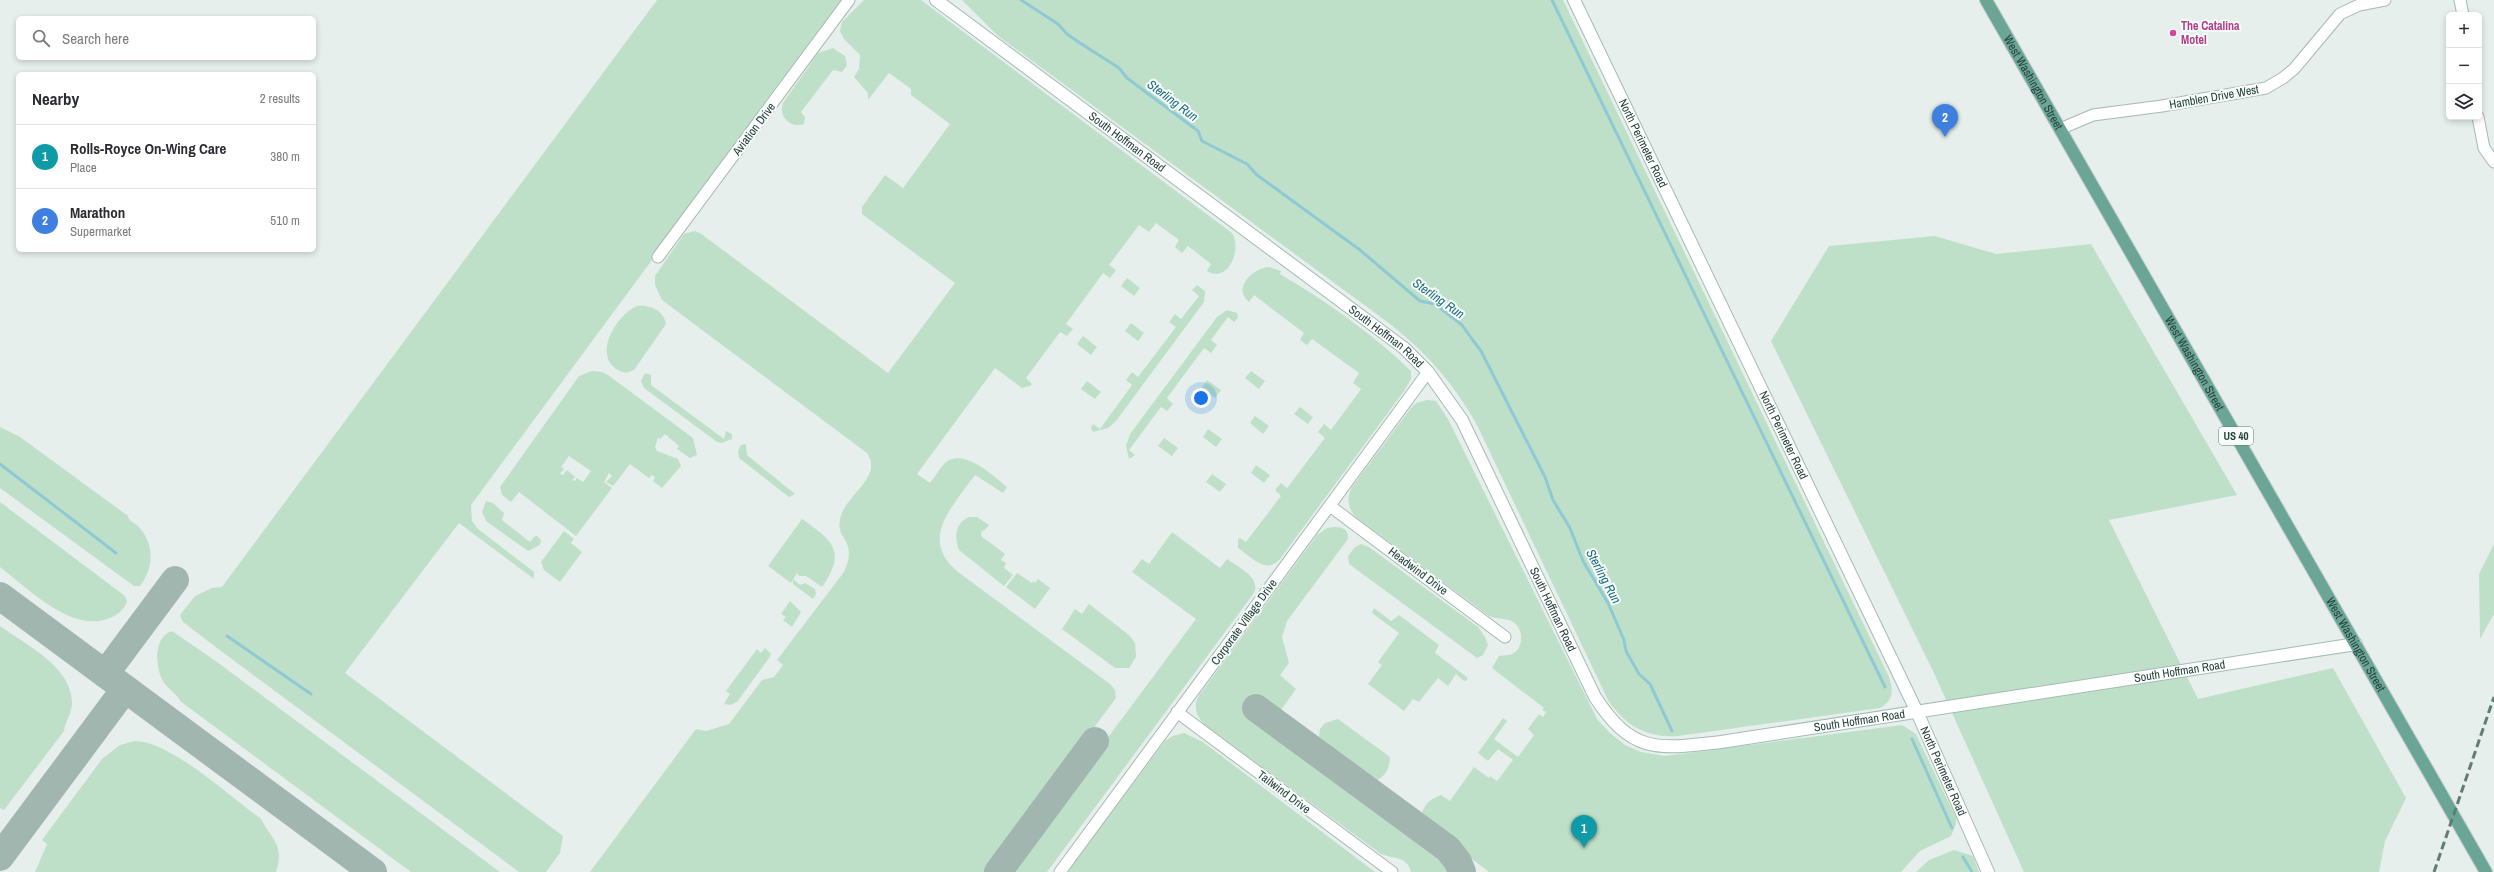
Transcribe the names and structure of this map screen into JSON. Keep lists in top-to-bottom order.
{
  "streets": {
    "main road": ["West Washington Street", "US 40"],
    "street": [
      "Hamblen Drive West",
      "Aviation Drive",
      "South Hoffman Road",
      "North Perimeter Road",
      "Headwind Drive",
      "Corporate Village Drive",
      "Tailwind Drive"
    ]
  },
  "crossings": [
    ["West Washington Street", "Hamblen Drive West"],
    ["West Washington Street", "South Hoffman Road"],
    ["South Hoffman Road", "North Perimeter Road"],
    ["South Hoffman Road", "Corporate Village Drive"],
    ["Headwind Drive", "Corporate Village Drive"],
    ["Corporate Village Drive", "Tailwind Drive"]
  ],
  "water": ["Sterling Run"],
  "places": ["The Catalina Motel"],
  "page": {
    "map_buttons": ["+", "−"],
    "search": "Search here",
    "heading": ["Nearby", "2 results"],
    "pins": ["2", "1"],
    "list": [
      {
        "mark": "1",
        "name": "Rolls-Royce On-Wing Care",
        "note": "Place",
        "value": "380 m"
      },
      {
        "mark": "2",
        "name": "Marathon",
        "note": "Supermarket",
        "value": "510 m"
      }
    ]
  }
}
